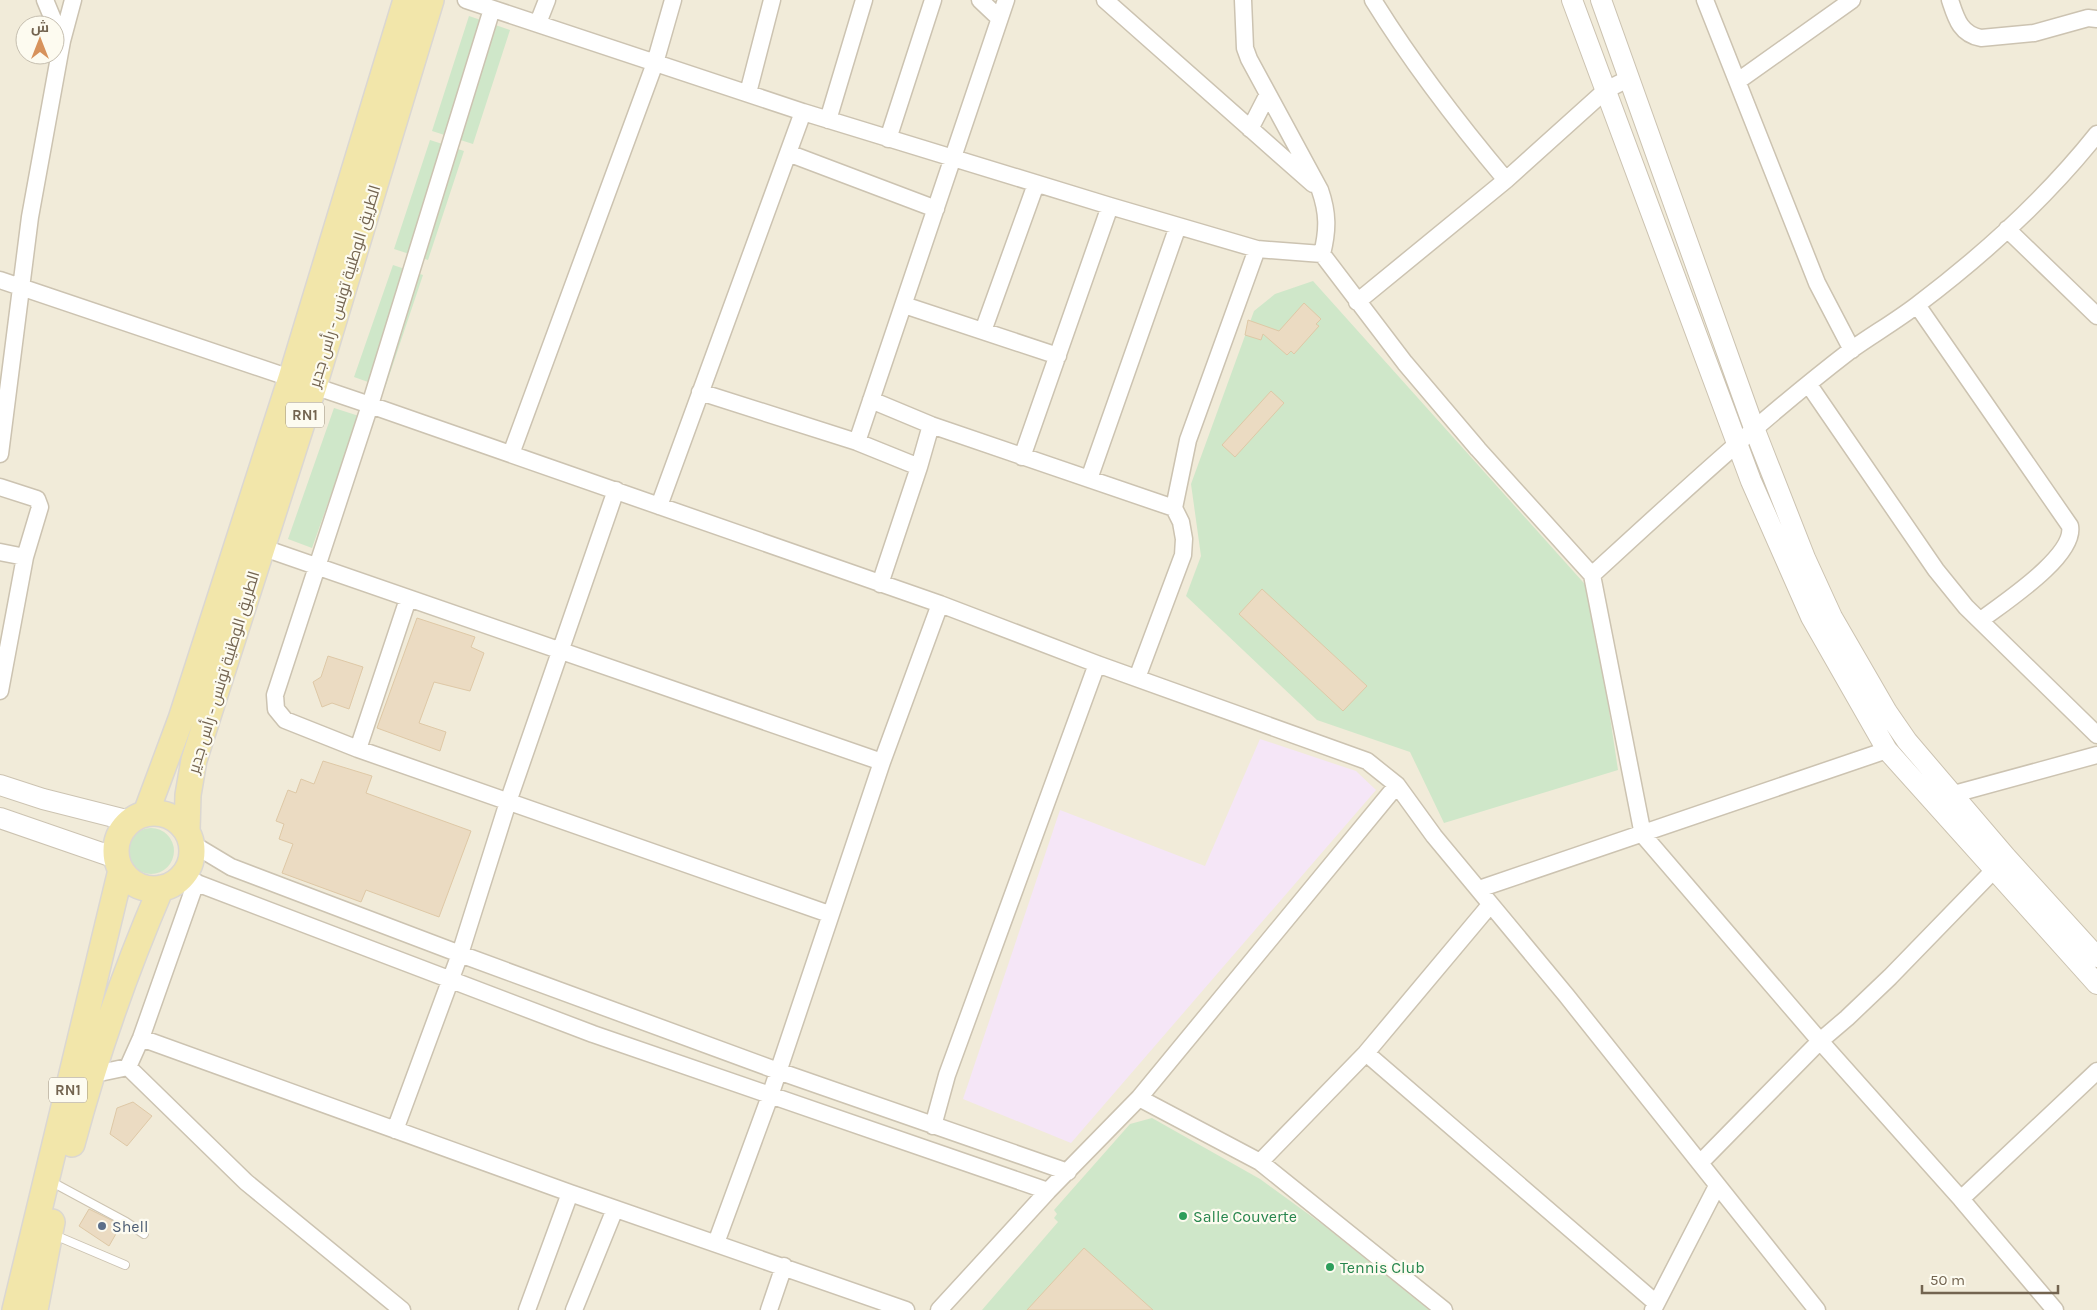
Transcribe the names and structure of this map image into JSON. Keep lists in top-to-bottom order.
{
  "streets": {
    "main road": ["الطريق الوطنية تونس - رأس جدير", "RN1"]
  },
  "crossings": [
    ["الطريق الوطنية تونس - رأس جدير", "RN1"]
  ],
  "places": ["Salle Couverte", "Shell", "Tennis Club"],
  "scale_bar": "50 m",
  "north": "top"
}
